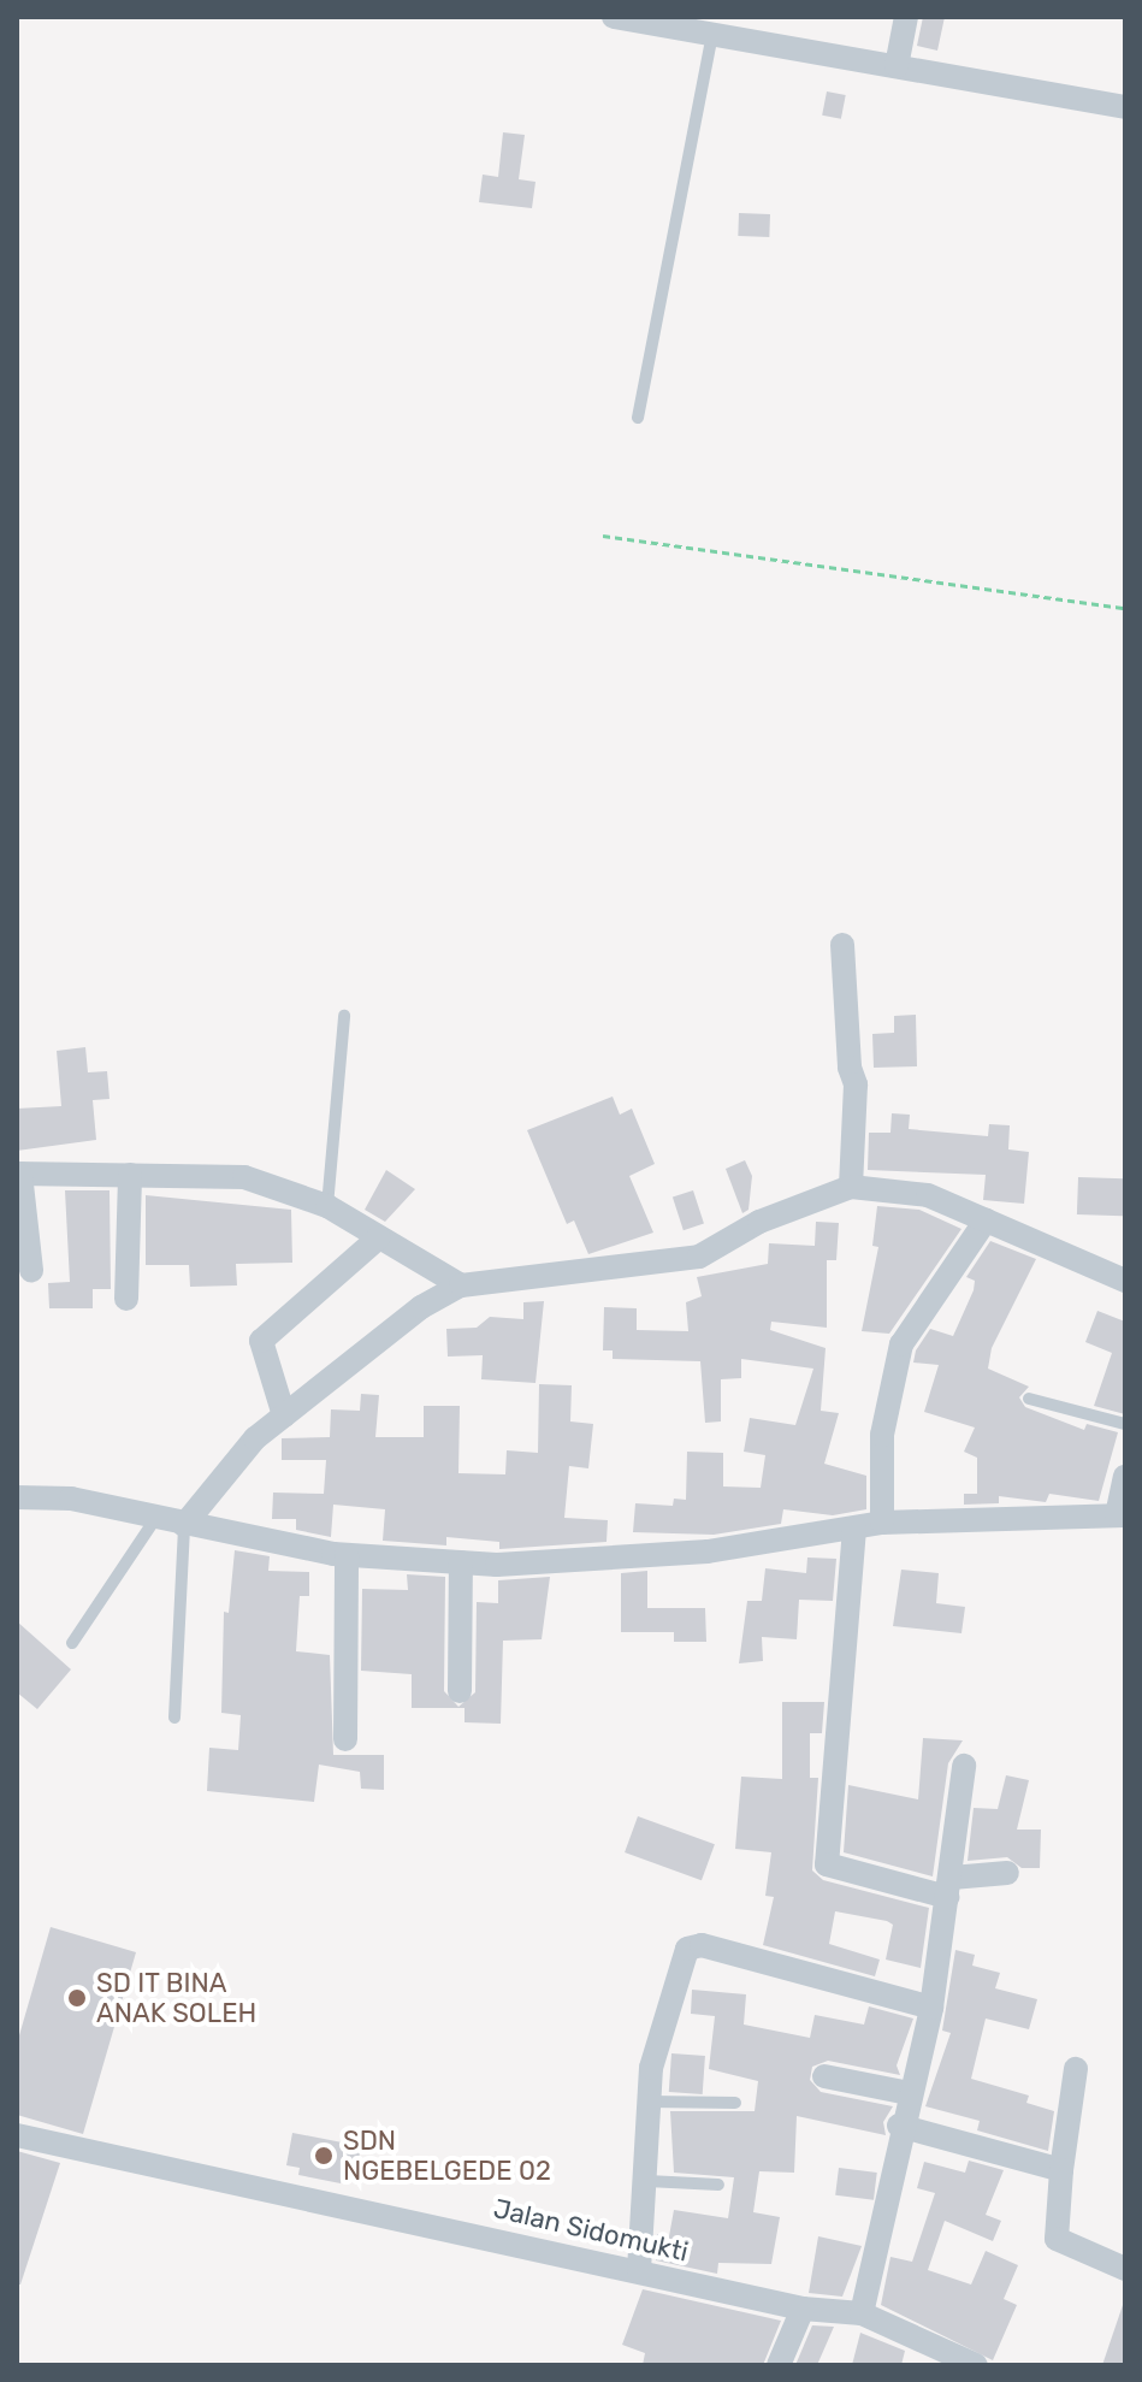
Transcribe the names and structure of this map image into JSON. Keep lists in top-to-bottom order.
{
  "streets": {
    "street": ["Jalan Sidomukti"]
  },
  "places": ["SD IT BINA ANAK SOLEH", "SDN NGEBELGEDE 02"]
}
